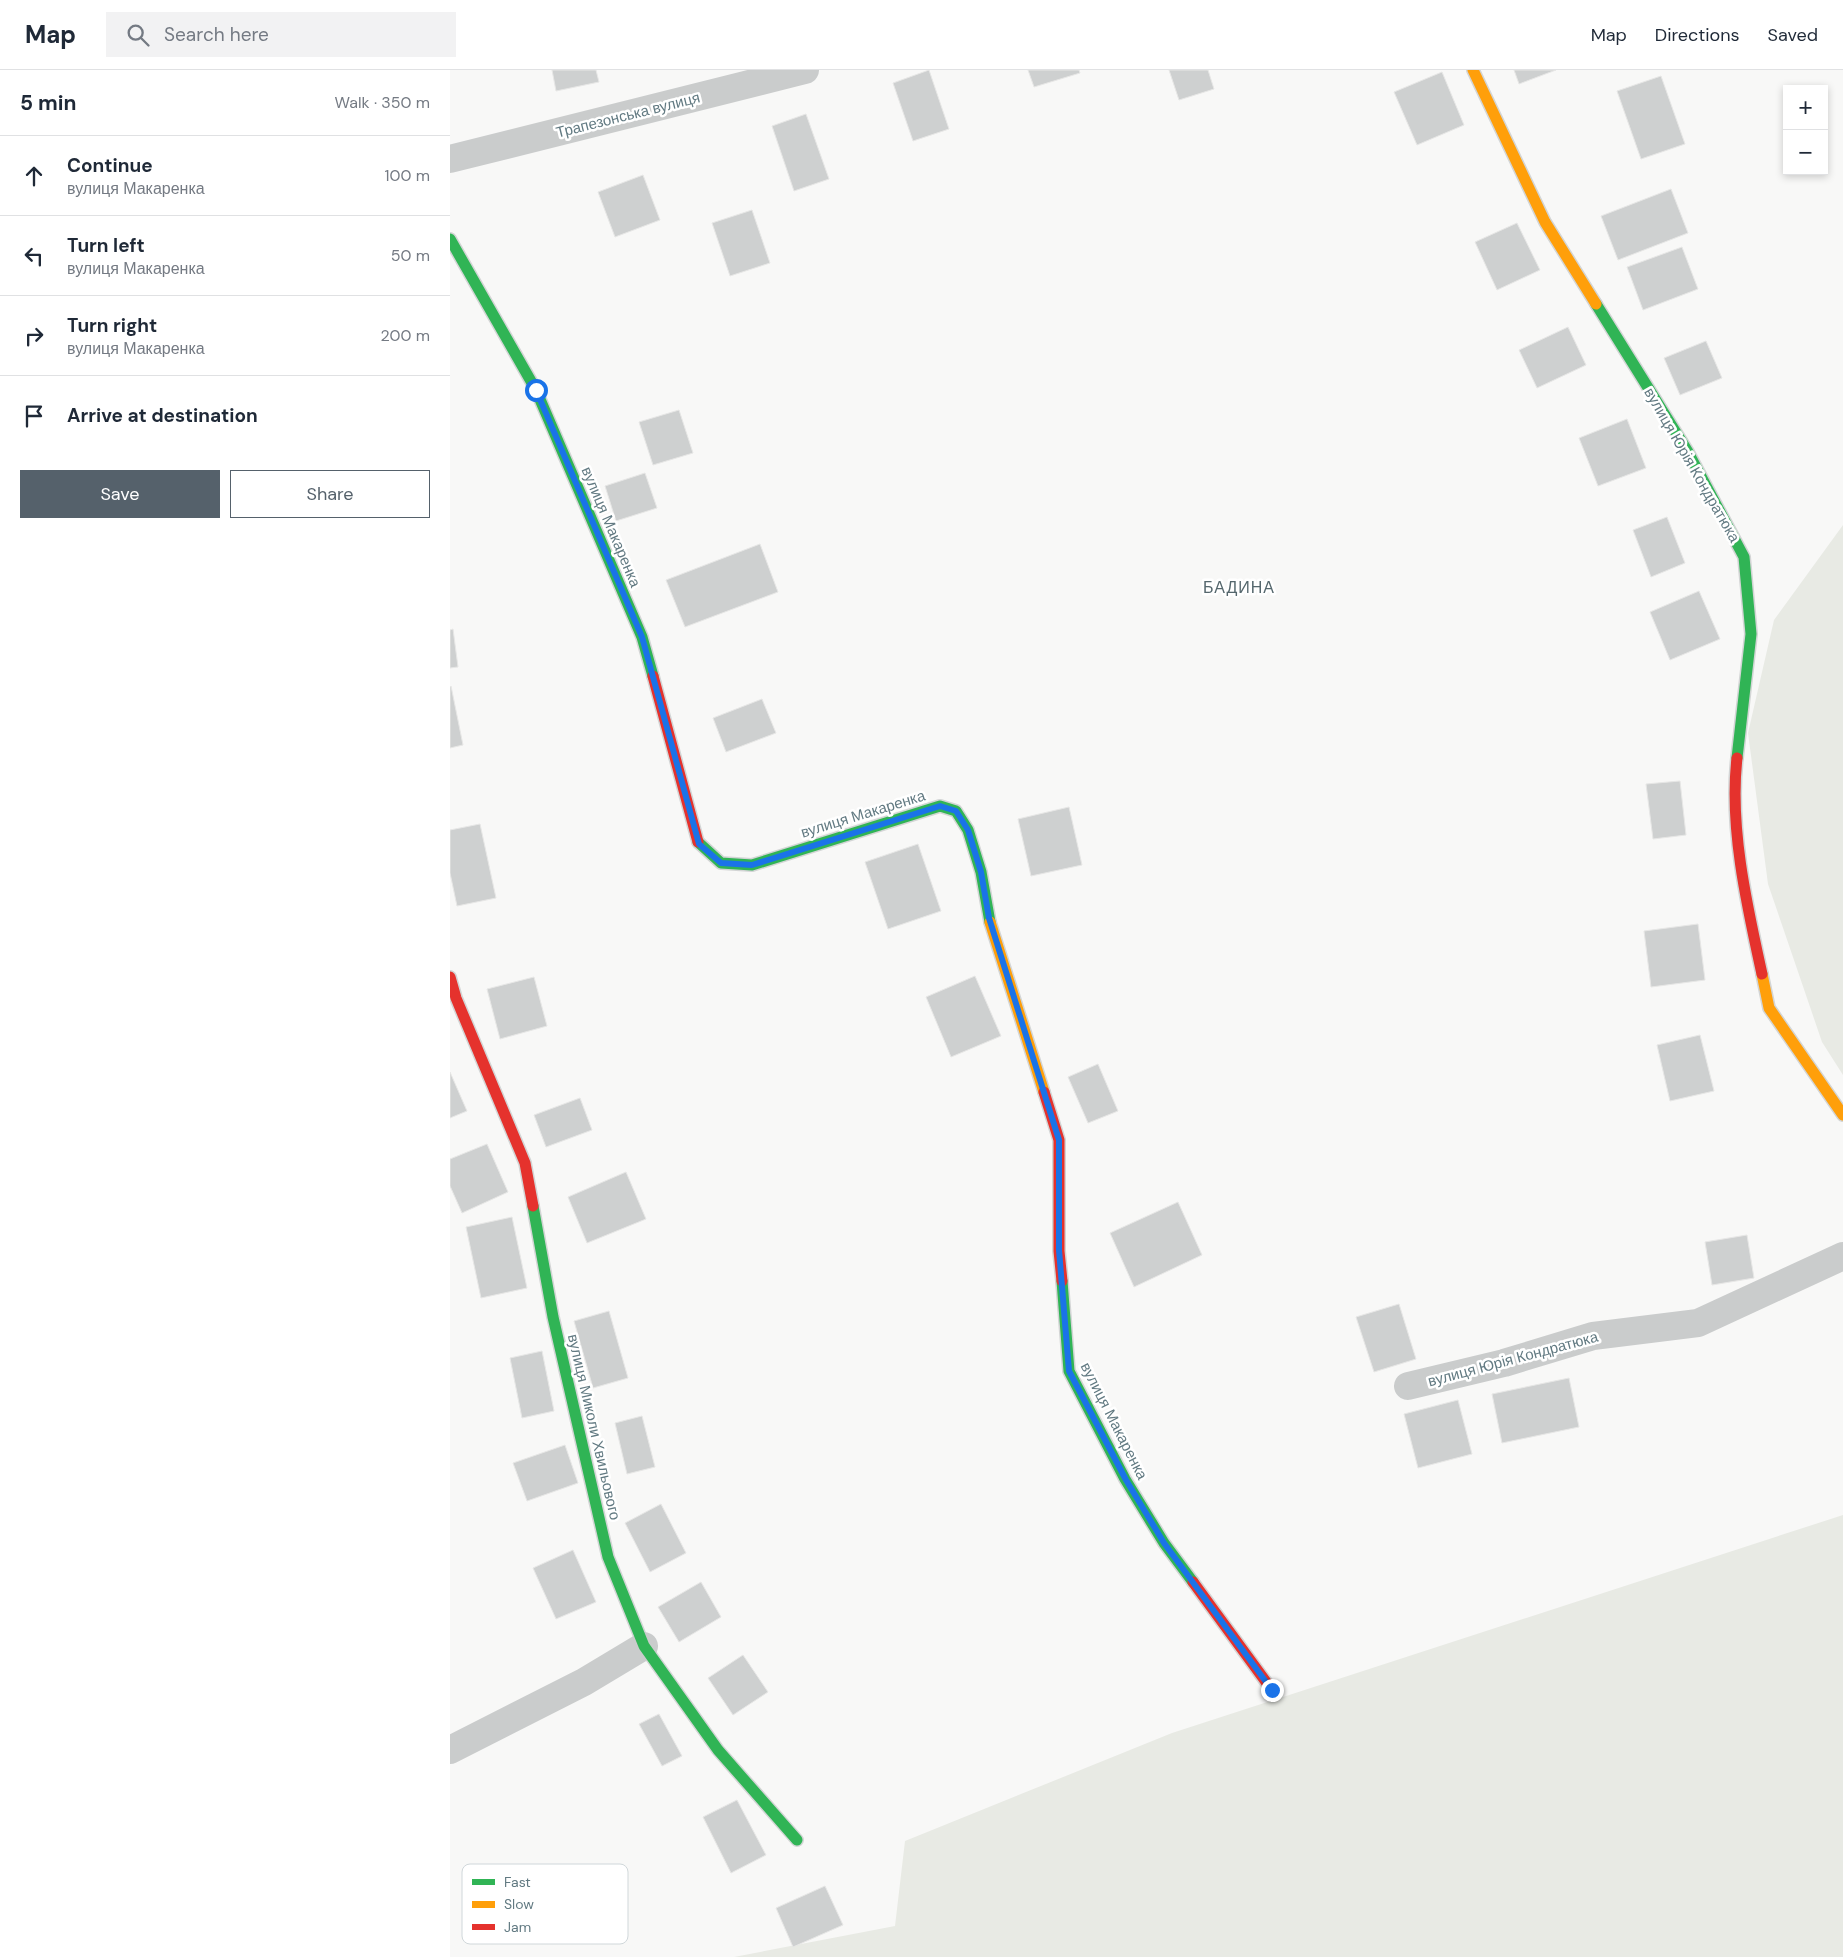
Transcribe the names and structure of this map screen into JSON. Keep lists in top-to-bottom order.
{
  "streets": {
    "street": [
      "Трапезонська вулиця",
      "вулиця Юрія Кондратюка",
      "вулиця Макаренка",
      "вулиця Миколи Хвильового"
    ]
  },
  "districts": ["БАДИНА"],
  "legend": ["Fast", "Slow", "Jam"],
  "page": {
    "header": "Map",
    "search": "Search here",
    "nav": ["Map", "Directions", "Saved"],
    "heading": ["5 min", "Walk · 350 m"],
    "map_buttons": ["+", "−"],
    "list": [
      ["Continue", "вулиця Макаренка", "100 m"],
      ["Turn left", "вулиця Макаренка", "50 m"],
      ["Turn right", "вулиця Макаренка", "200 m"],
      "Arrive at destination"
    ],
    "buttons": ["Save", "Share"]
  }
}
